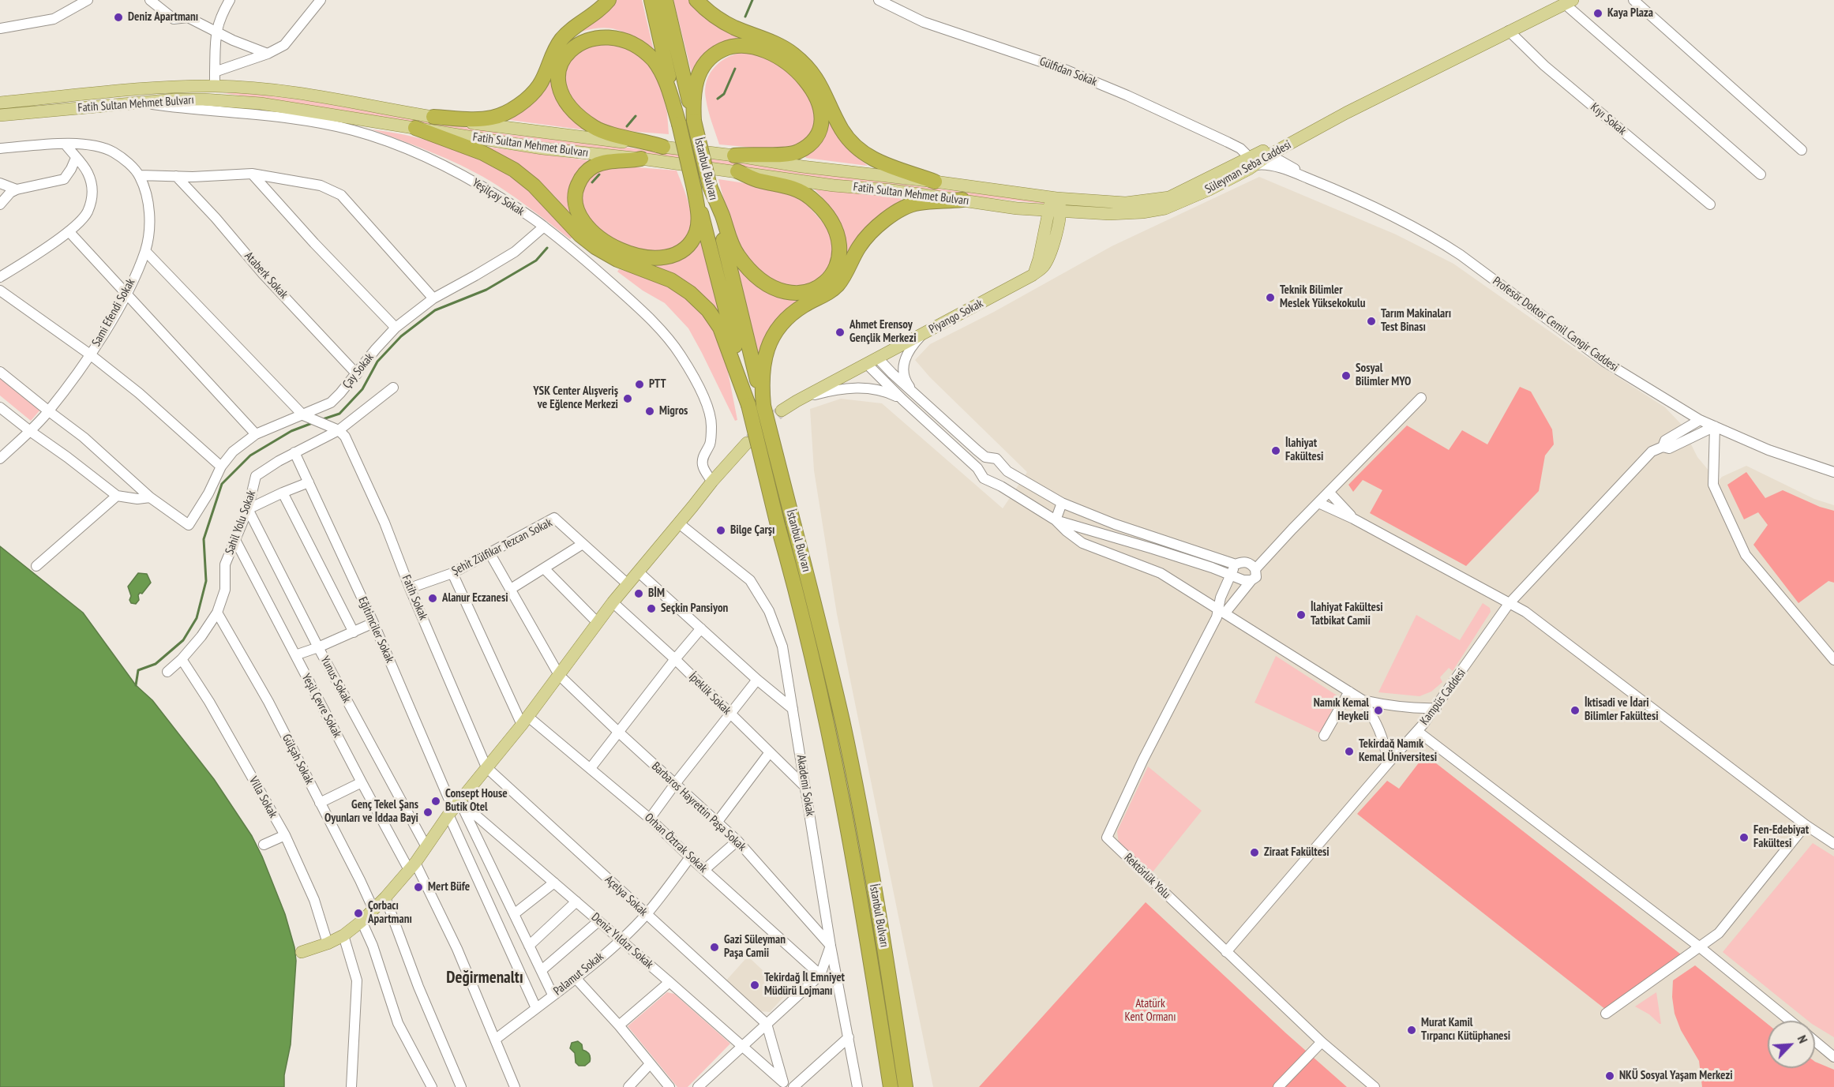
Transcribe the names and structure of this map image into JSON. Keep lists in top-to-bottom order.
{
  "streets": {
    "highway": ["İstanbul Bulvarı"],
    "main road": ["Fatih Sultan Mehmet Bulvarı", "Süleyman Seba Caddesi", "Piyango Sokak"],
    "street": [
      "Gülfidan Sokak",
      "Kıyı Sokak",
      "Yeşilçay Sokak",
      "Ataberk Sokak",
      "Sami Efendi Sokak",
      "Profesör Doktor Cemil Cangir Caddesi",
      "Çay Sokak",
      "Sahil Yolu Sokak",
      "Şehit Zülfikar Tezcan Sokak",
      "Fatih Sokak",
      "Eğitimciler Sokak",
      "Yunus Sokak",
      "İpeklik Sokak",
      "Kampüs Caddesi",
      "Yeşil Çevre Sokak",
      "Gülşah Sokak",
      "Akademi Sokak",
      "Villa Sokak",
      "Barbaros Hayrettin Paşa Sokak",
      "Orhan Öztrak Sokak",
      "Rektörlük Yolu",
      "Açelya Sokak",
      "Deniz Yıldızı Sokak",
      "Palamut Sokak"
    ]
  },
  "crossings": [
    ["Gülfidan Sokak", "Süleyman Seba Caddesi"],
    ["Gülfidan Sokak", "Profesör Doktor Cemil Cangir Caddesi"],
    ["Fatih Sultan Mehmet Bulvarı", "Süleyman Seba Caddesi"],
    ["Fatih Sultan Mehmet Bulvarı", "Yeşilçay Sokak"],
    ["Fatih Sultan Mehmet Bulvarı", "Piyango Sokak"],
    ["Kıyı Sokak", "Süleyman Seba Caddesi"],
    ["Süleyman Seba Caddesi", "Piyango Sokak"],
    ["Süleyman Seba Caddesi", "Profesör Doktor Cemil Cangir Caddesi"],
    ["Yeşilçay Sokak", "Çay Sokak"],
    ["Ataberk Sokak", "Çay Sokak"],
    ["Sahil Yolu Sokak", "Fatih Sokak"],
    ["Sahil Yolu Sokak", "Eğitimciler Sokak"],
    ["Sahil Yolu Sokak", "Yunus Sokak"],
    ["Sahil Yolu Sokak", "Yeşil Çevre Sokak"],
    ["Sahil Yolu Sokak", "Gülşah Sokak"],
    ["Sahil Yolu Sokak", "Villa Sokak"],
    ["Şehit Zülfikar Tezcan Sokak", "Fatih Sokak"],
    ["Şehit Zülfikar Tezcan Sokak", "Barbaros Hayrettin Paşa Sokak"],
    ["Fatih Sokak", "Açelya Sokak"],
    ["Eğitimciler Sokak", "Deniz Yıldızı Sokak"],
    ["İpeklik Sokak", "Akademi Sokak"],
    ["Kampüs Caddesi", "Rektörlük Yolu"],
    ["Yeşil Çevre Sokak", "Palamut Sokak"],
    ["Akademi Sokak", "Barbaros Hayrettin Paşa Sokak"],
    ["Orhan Öztrak Sokak", "Palamut Sokak"],
    ["Açelya Sokak", "Palamut Sokak"],
    ["Deniz Yıldızı Sokak", "Palamut Sokak"]
  ],
  "districts": ["Değirmenaltı"],
  "parks": ["Atatürk Kent Ormanı"],
  "places": [
    "Kaya Plaza",
    "Deniz Apartmanı",
    "Teknik Bilimler Meslek Yüksekokulu",
    "Tarım Makinaları Test Binası",
    "Ahmet Erensoy Gençlik Merkezi",
    "Sosyal Bilimler MYO",
    "PTT",
    "YSK Center Alışveriş ve Eğlence Merkezi",
    "Migros",
    "İlahiyat Fakültesi",
    "Bilge Çarşı",
    "BİM",
    "Alanur Eczanesi",
    "Seçkin Pansiyon",
    "İlahiyat Fakültesi Tatbikat Camii",
    "Namık Kemal Heykeli",
    "İktisadi ve İdari Bilimler Fakültesi",
    "Tekirdağ Namık Kemal Üniversitesi",
    "Consept House Butik Otel",
    "Genç Tekel Şans Oyunları ve İddaa Bayi",
    "Fen-Edebiyat Fakültesi",
    "Ziraat Fakültesi",
    "Mert Büfe",
    "Çorbacı Apartmanı",
    "Gazi Süleyman Paşa Camii",
    "Tekirdağ İl Emniyet Müdürü Lojmanı",
    "Murat Kamil Tırpancı Kütüphanesi",
    "NKÜ Sosyal Yaşam Merkezi"
  ],
  "north": "top right"
}
